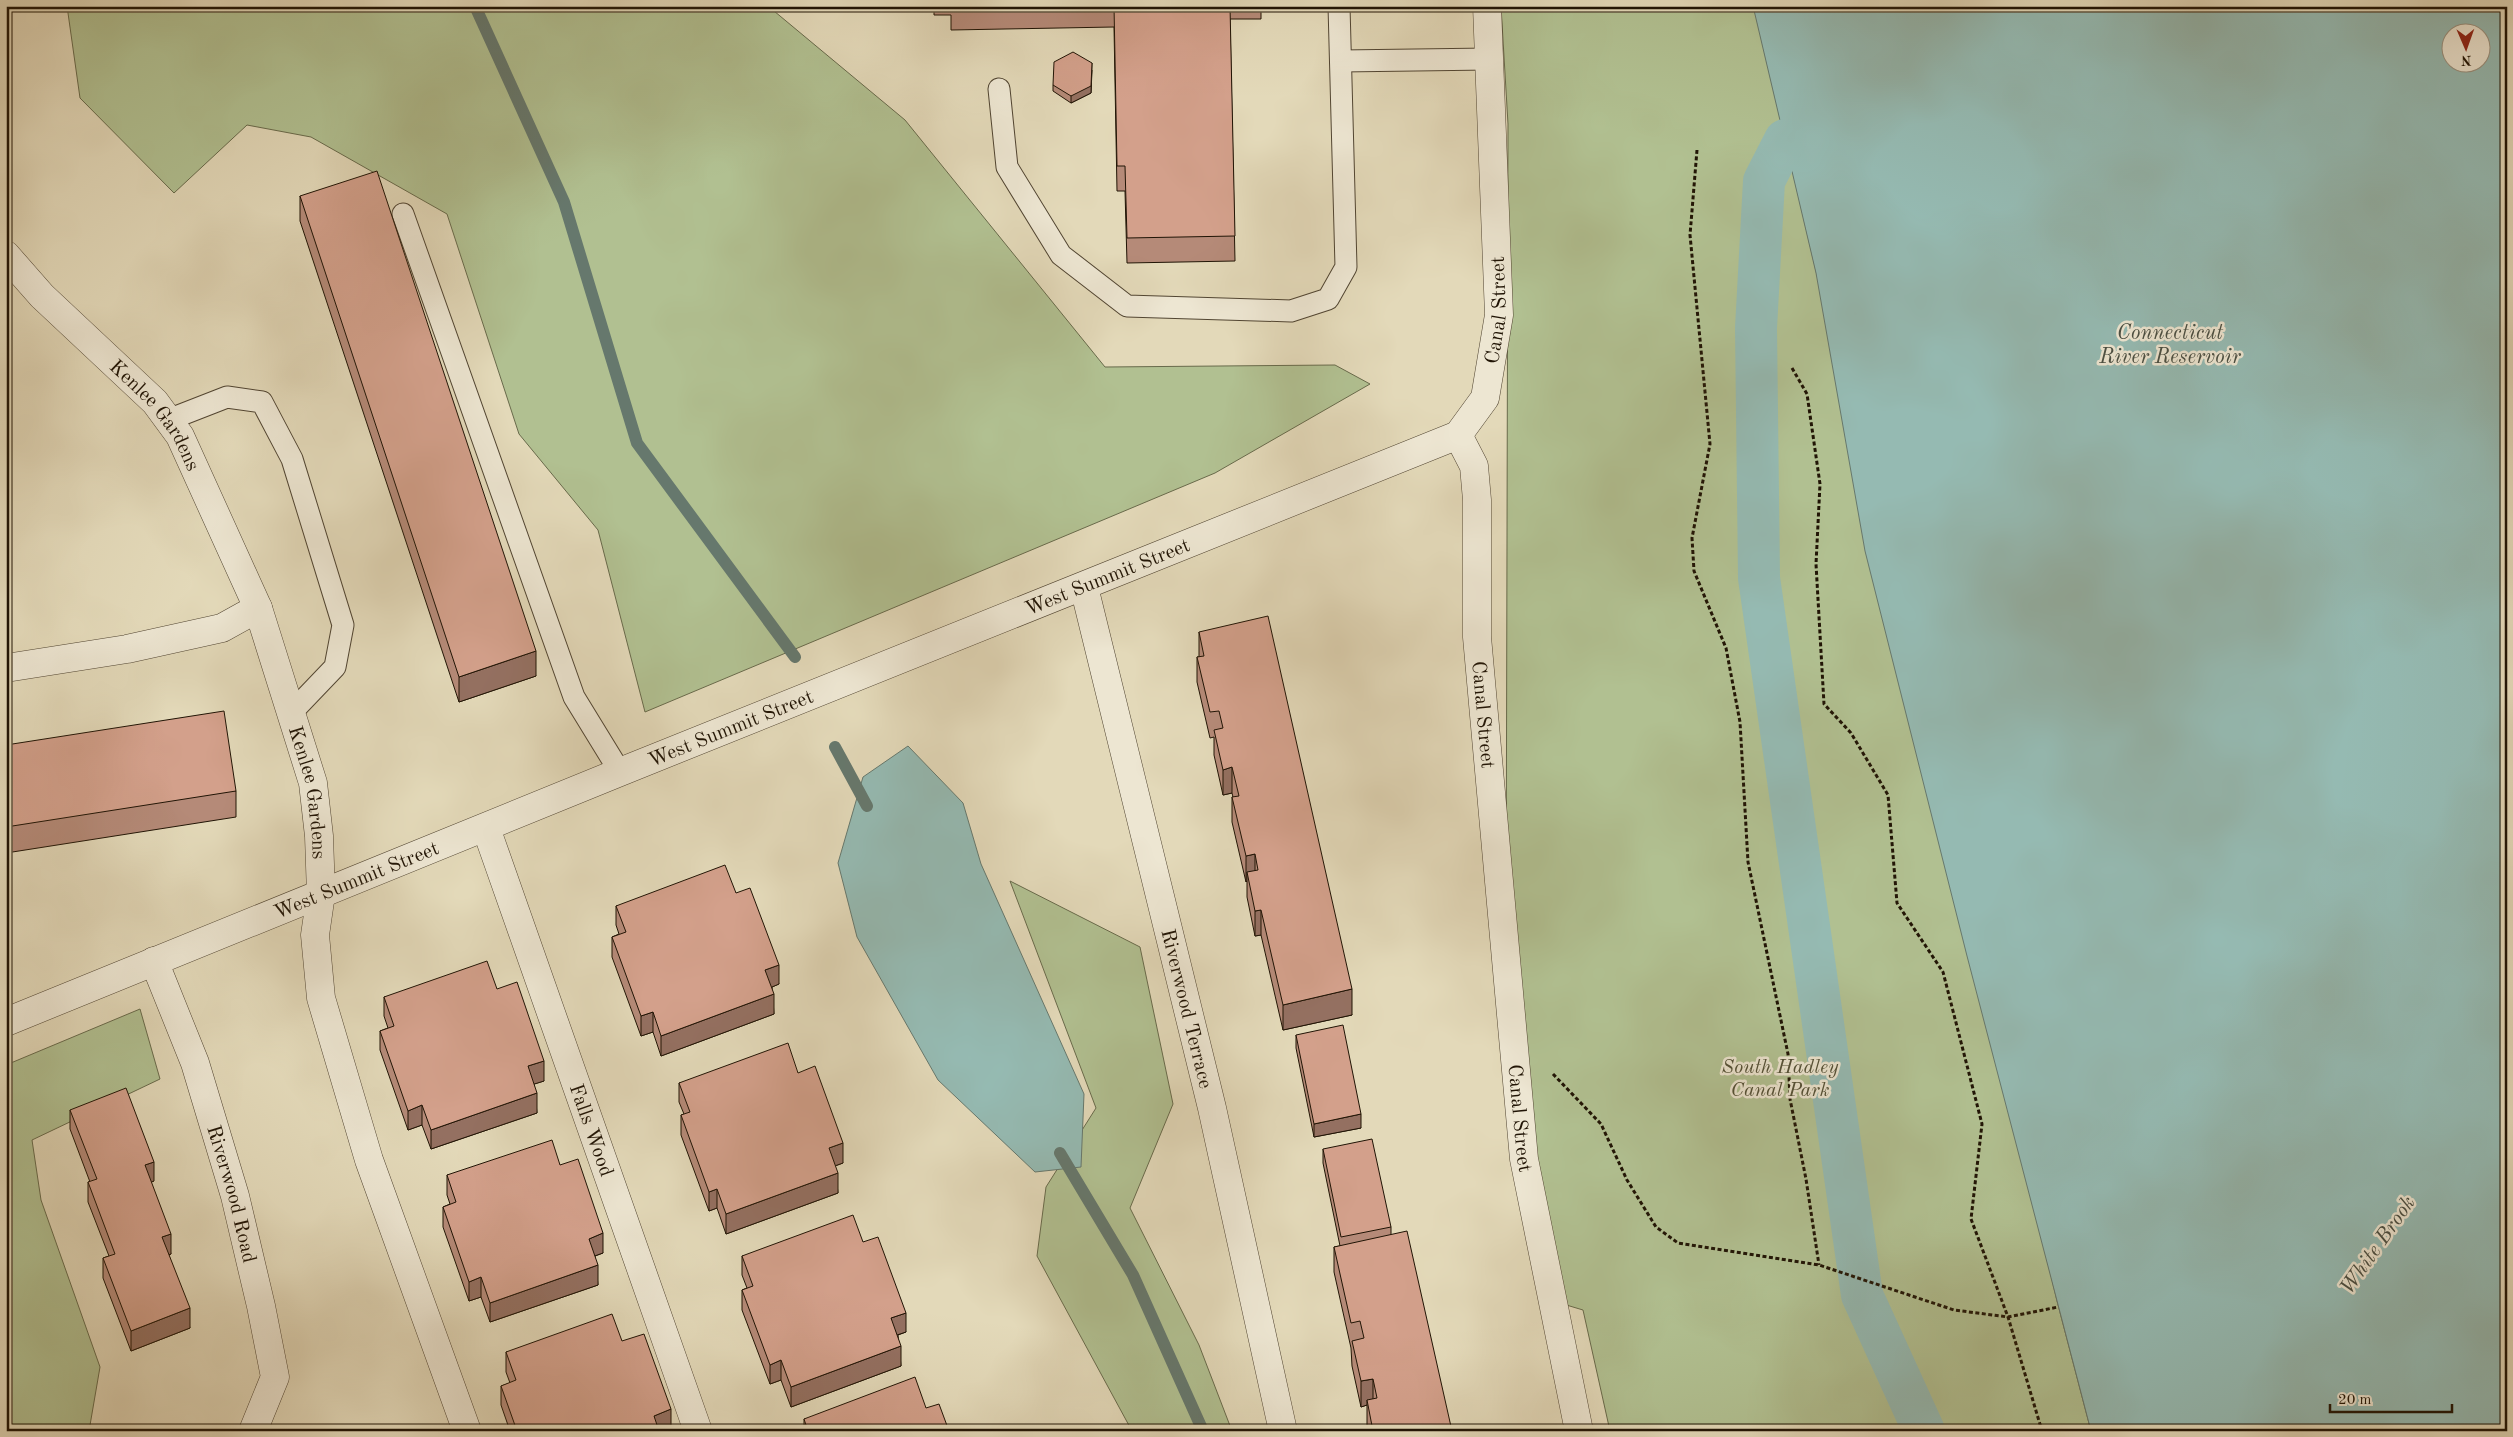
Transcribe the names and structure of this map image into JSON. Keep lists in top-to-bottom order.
{
  "streets": {
    "street": [
      "Canal Street",
      "Kenlee Gardens",
      "West Summit Street",
      "Riverwood Terrace",
      "Falls Wood",
      "Riverwood Road"
    ]
  },
  "crossings": [
    ["Canal Street", "West Summit Street"],
    ["Kenlee Gardens", "West Summit Street"],
    ["West Summit Street", "Riverwood Terrace"],
    ["West Summit Street", "Falls Wood"],
    ["West Summit Street", "Riverwood Road"]
  ],
  "water": ["Connecticut River Reservoir", "White Brook"],
  "parks": ["South Hadley Canal Park"],
  "scale_bar": "20 m",
  "north": "bottom"
}
